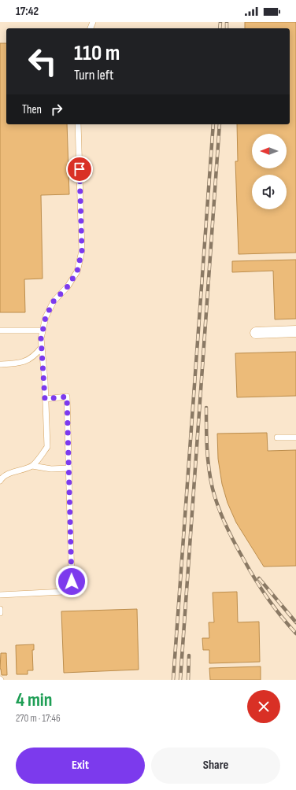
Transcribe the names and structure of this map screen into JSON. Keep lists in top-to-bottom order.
{
  "north": "left",
  "page": {
    "status": "17:42",
    "turn": ["110 m", "Turn left"],
    "then": "Then",
    "heading": ["4 min", "270 m · 17:46"],
    "buttons": ["Exit", "Share"]
  }
}
